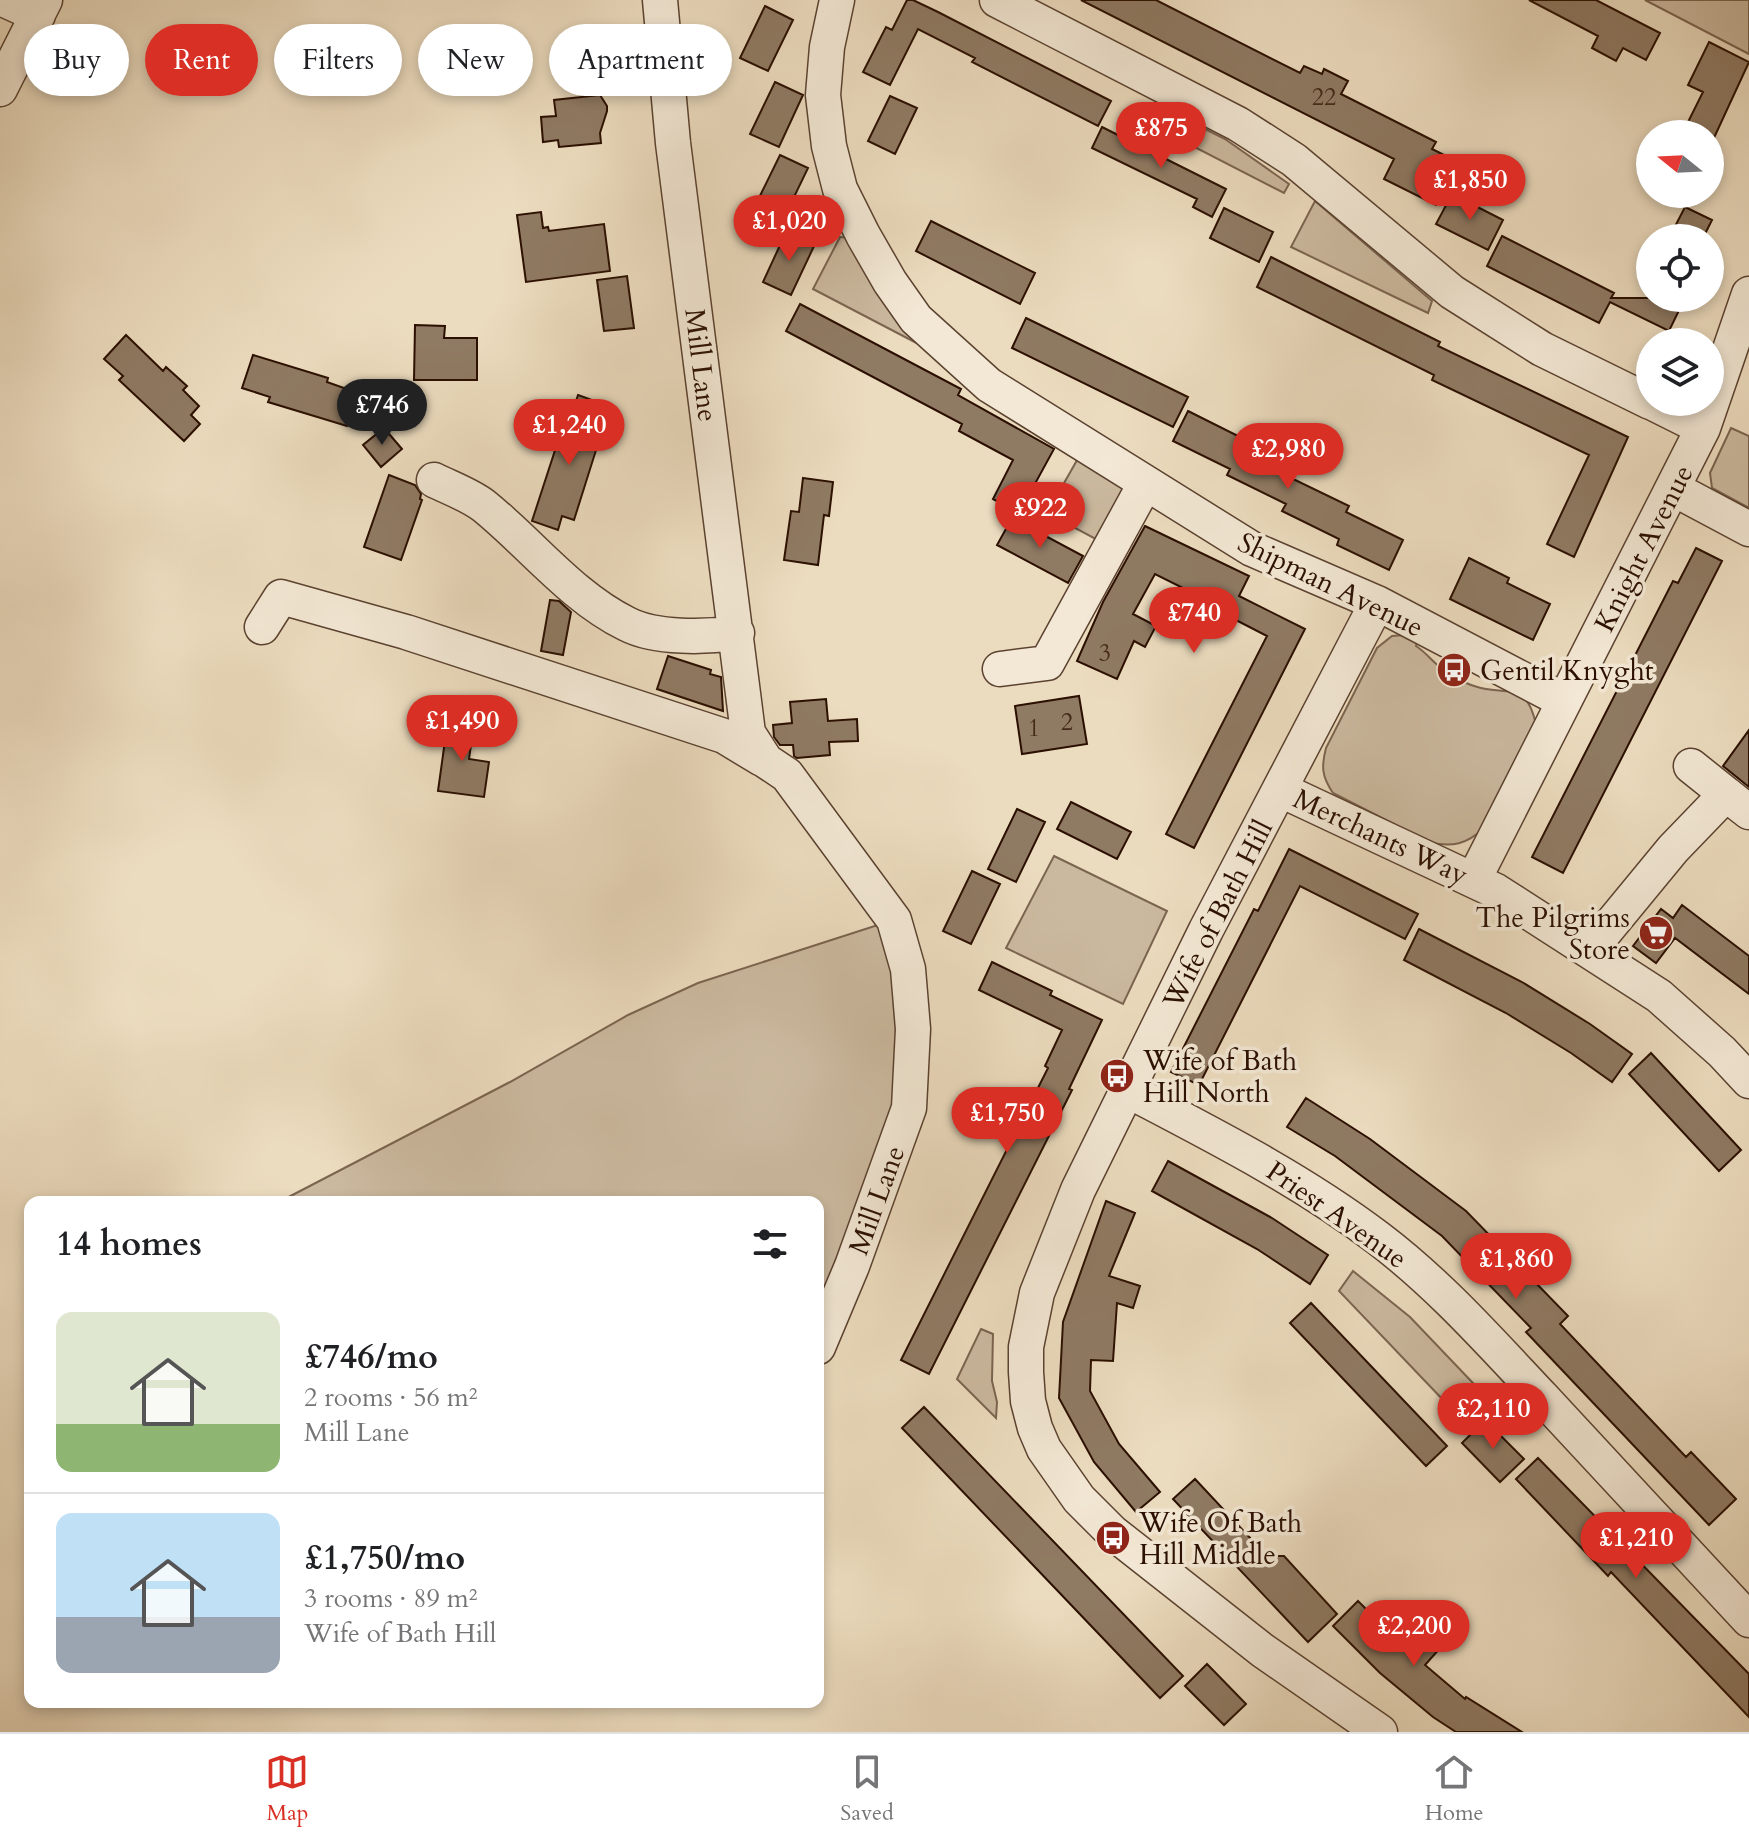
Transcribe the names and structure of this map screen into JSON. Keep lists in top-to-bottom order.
{
  "streets": {
    "street": [
      "Mill Lane",
      "Knight Avenue",
      "Shipman Avenue",
      "Merchants Way",
      "Wife of Bath Hill",
      "Priest Avenue"
    ]
  },
  "crossings": [
    ["Knight Avenue", "Shipman Avenue"],
    ["Knight Avenue", "Merchants Way"],
    ["Shipman Avenue", "Wife of Bath Hill"],
    ["Merchants Way", "Wife of Bath Hill"],
    ["Wife of Bath Hill", "Priest Avenue"]
  ],
  "places": {
    "bus stop": ["Gentil Knyght", "Wife of Bath Hill North", "Wife Of Bath Hill Middle"],
    "supermarket": ["The Pilgrims Store"]
  },
  "house_numbers": [
    "22",
    "3",
    "2",
    "1"
  ],
  "north": "left",
  "page": {
    "chip": [
      "Buy",
      "Rent",
      "Filters",
      "New",
      "Apartment"
    ],
    "price": [
      "£875",
      "£1,850",
      "£1,020",
      "£746",
      "£1,240",
      "£2,980",
      "£922",
      "£740",
      "£1,490",
      "£1,750",
      "£1,860",
      "£2,110",
      "£1,210",
      "£2,200"
    ],
    "heading": "14 homes",
    "list": [
      {
        "name": "£746/mo",
        "note": "2 rooms · 56 m² · Mill Lane"
      },
      {
        "name": "£1,750/mo",
        "note": "3 rooms · 89 m² · Wife of Bath Hill"
      }
    ],
    "tabs": ["Map", "Saved", "Home"]
  }
}
